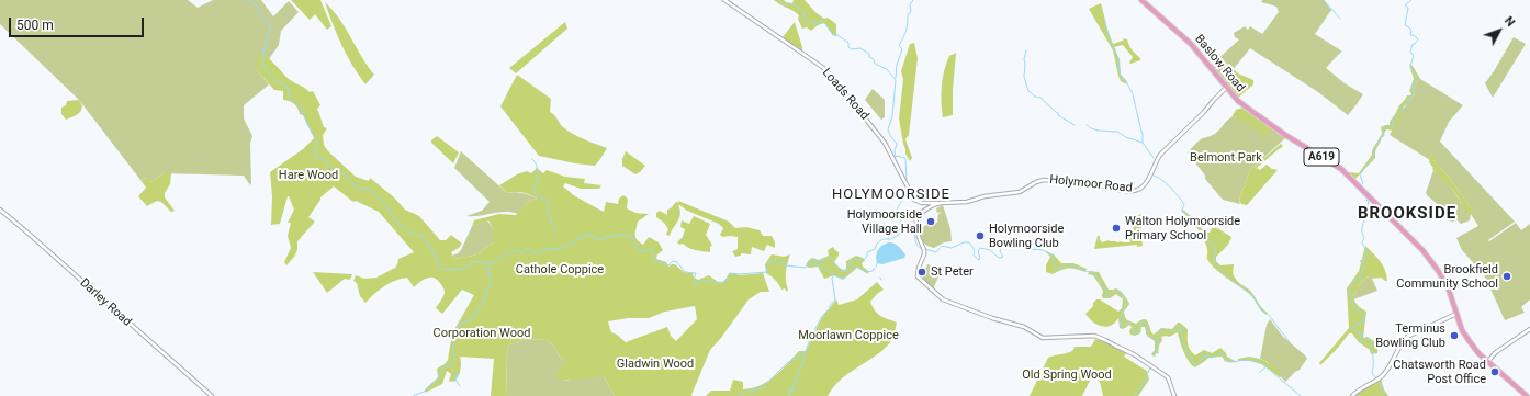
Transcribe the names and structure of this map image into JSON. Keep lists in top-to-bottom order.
{
  "streets": {
    "highway": ["Baslow Road", "A619"],
    "street": ["Loads Road", "Holymoor Road", "Darley Road"]
  },
  "crossings": [
    ["Baslow Road", "A619"],
    ["Baslow Road", "Holymoor Road"],
    ["Loads Road", "Holymoor Road"]
  ],
  "districts": ["HOLYMOORSIDE", "BROOKSIDE"],
  "parks": [
    "Belmont Park",
    "Hare Wood",
    "Cathole Coppice",
    "Corporation Wood",
    "Moorlawn Coppice",
    "Gladwin Wood",
    "Old Spring Wood"
  ],
  "places": [
    "Holymoorside Village Hall",
    "Walton Holymoorside Primary School",
    "Holymoorside Bowling Club",
    "St Peter",
    "Brookfield Community School",
    "Terminus Bowling Club",
    "Chatsworth Road Post Office"
  ],
  "scale_bar": "500 m",
  "north": "top right"
}
